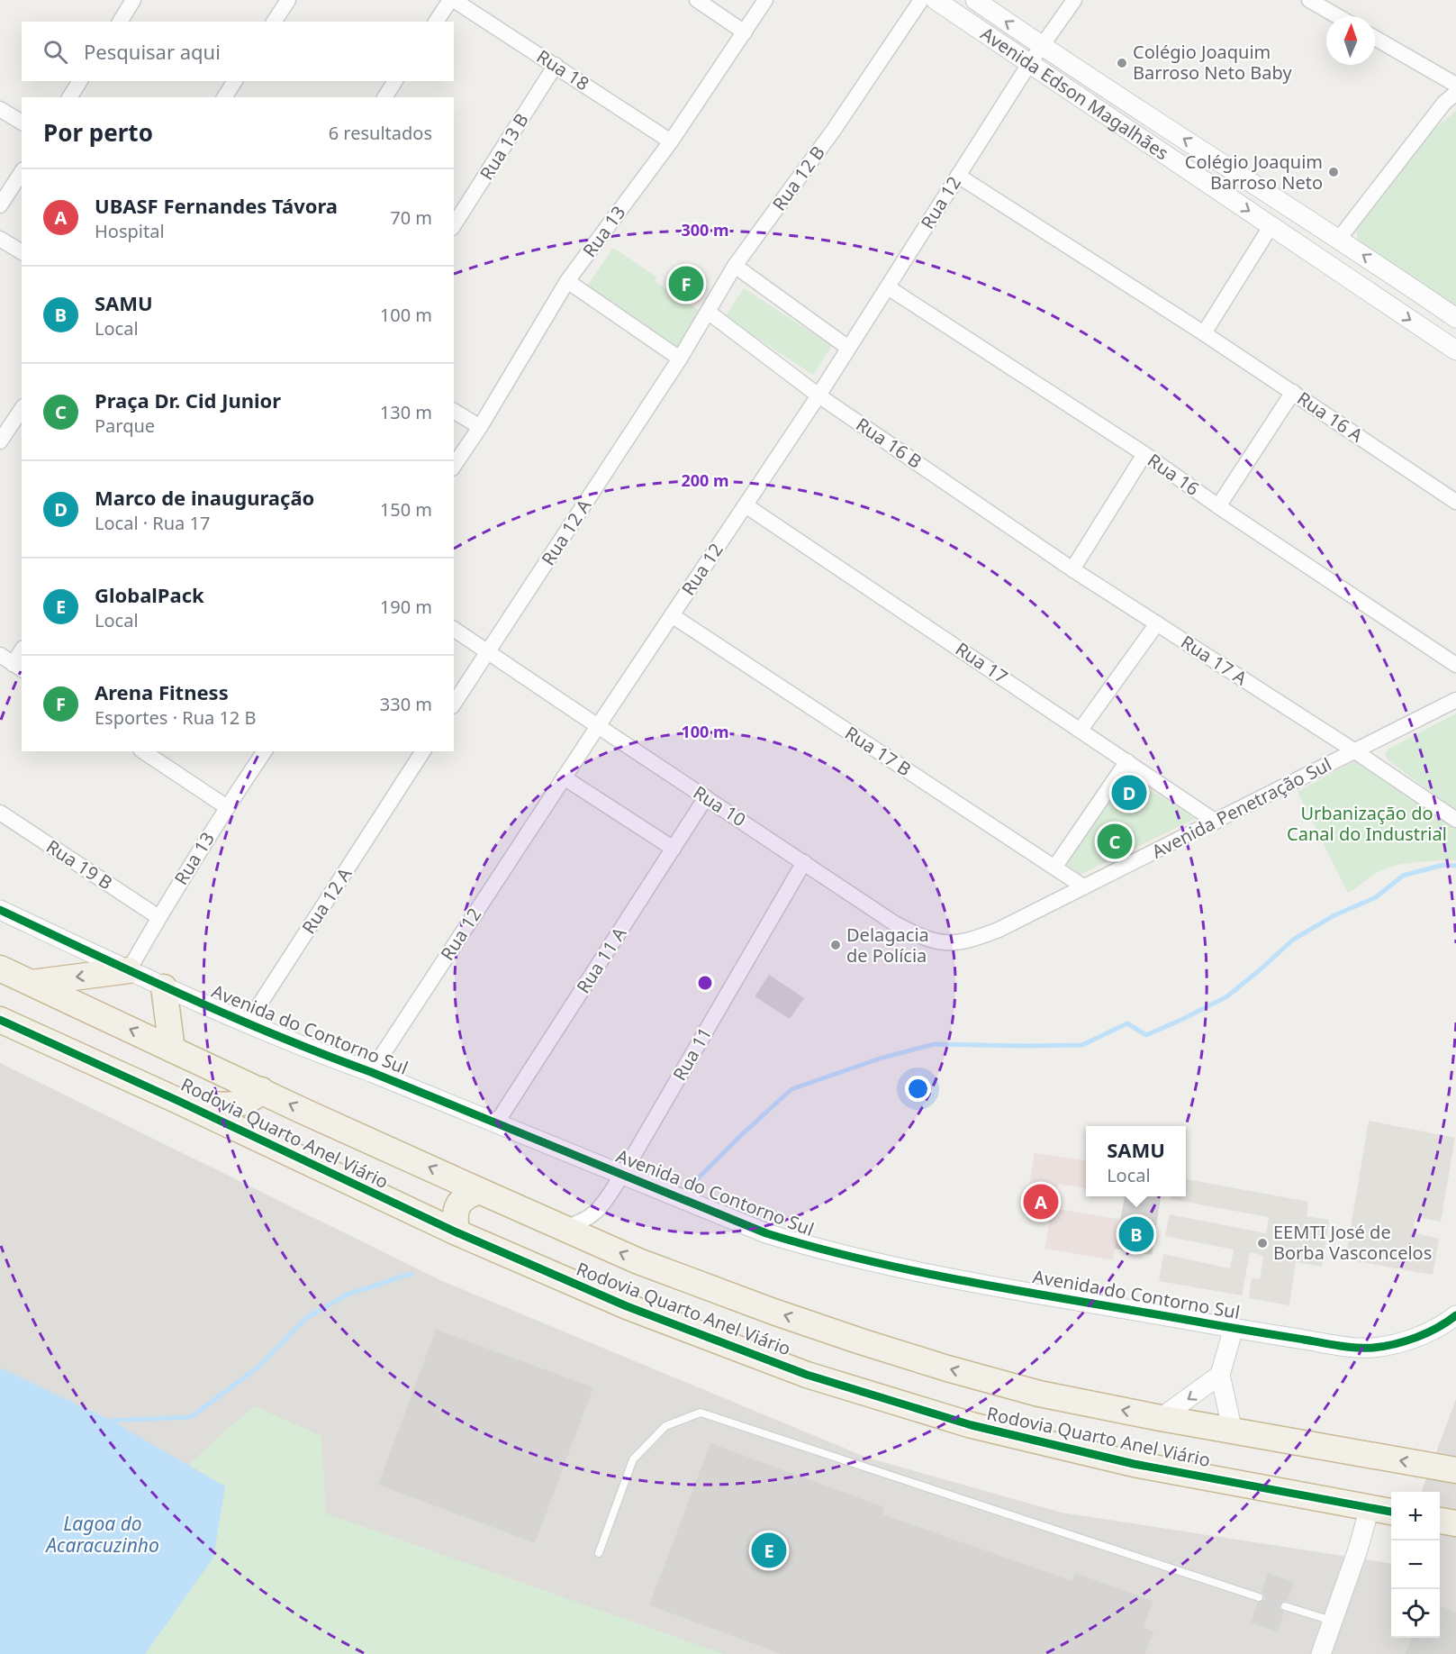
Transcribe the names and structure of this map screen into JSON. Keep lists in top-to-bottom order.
{
  "streets": {
    "highway": ["Rodovia Quarto Anel Viário"],
    "street": [
      "Rua 18",
      "Avenida Edson Magalhães",
      "Rua 13 B",
      "Rua 12 B",
      "Rua 12",
      "Rua 13",
      "Rua 16 A",
      "Rua 16 B",
      "Rua 16",
      "Rua 12 A",
      "Rua 17 A",
      "Rua 17",
      "Rua 17 B",
      "Rua 10",
      "Avenida Penetração Sul",
      "Rua 19 B",
      "Rua 11 A",
      "Avenida do Contorno Sul",
      "Rua 11"
    ]
  },
  "crossings": [
    ["Rua 18", "Rua 13 B"],
    ["Rua 18", "Rua 13"],
    ["Avenida Edson Magalhães", "Rua 12 B"],
    ["Avenida Edson Magalhães", "Rua 12"],
    ["Rua 12 B", "Rua 16 B"],
    ["Rua 12 B", "Rua 12 A"],
    ["Rua 12", "Rua 16 B"],
    ["Rua 12", "Rua 16"],
    ["Rua 12", "Rua 17"],
    ["Rua 12", "Rua 17 B"],
    ["Rua 12", "Rua 10"],
    ["Rua 12", "Avenida do Contorno Sul"],
    ["Rua 13", "Rua 19 B"],
    ["Rua 13", "Avenida do Contorno Sul"],
    ["Rua 16 B", "Rua 17 A"],
    ["Rua 12 A", "Rua 10"],
    ["Rua 12 A", "Avenida do Contorno Sul"],
    ["Rua 17 A", "Avenida Penetração Sul"],
    ["Rua 17", "Avenida Penetração Sul"],
    ["Rua 17 B", "Avenida Penetração Sul"],
    ["Rua 10", "Avenida Penetração Sul"],
    ["Rua 10", "Rua 11 A"],
    ["Rua 10", "Rua 11"],
    ["Rua 11 A", "Avenida do Contorno Sul"],
    ["Avenida do Contorno Sul", "Rua 11"],
    ["Rua 11", "Rodovia Quarto Anel Viário"]
  ],
  "water": ["Lagoa do Acaracuzinho"],
  "parks": ["Urbanização do Canal do Industrial"],
  "places": [
    "Colégio Joaquim Barroso Neto Baby",
    "Colégio Joaquim Barroso Neto",
    "Delagacia de Polícia",
    "EEMTI José de Borba Vasconcelos"
  ],
  "north": "top",
  "page": {
    "search": "Pesquisar aqui",
    "heading": ["Por perto", "6 resultados"],
    "list": [
      {
        "mark": "A",
        "name": "UBASF Fernandes Távora",
        "note": "Hospital",
        "value": "70 m"
      },
      {
        "mark": "B",
        "name": "SAMU",
        "note": "Local",
        "value": "100 m"
      },
      {
        "mark": "C",
        "name": "Praça Dr. Cid Junior",
        "note": "Parque",
        "value": "130 m"
      },
      {
        "mark": "D",
        "name": "Marco de inauguração",
        "note": "Local · Rua 17",
        "value": "150 m"
      },
      {
        "mark": "E",
        "name": "GlobalPack",
        "note": "Local",
        "value": "190 m"
      },
      {
        "mark": "F",
        "name": "Arena Fitness",
        "note": "Esportes · Rua 12 B",
        "value": "330 m"
      }
    ],
    "pins": [
      "F",
      "D",
      "C",
      "A",
      "B",
      "E"
    ],
    "popup": ["SAMU", "Local"],
    "map_buttons": ["+", "−"]
  },
  "rings": ["300 m", "200 m", "100 m"]
}
